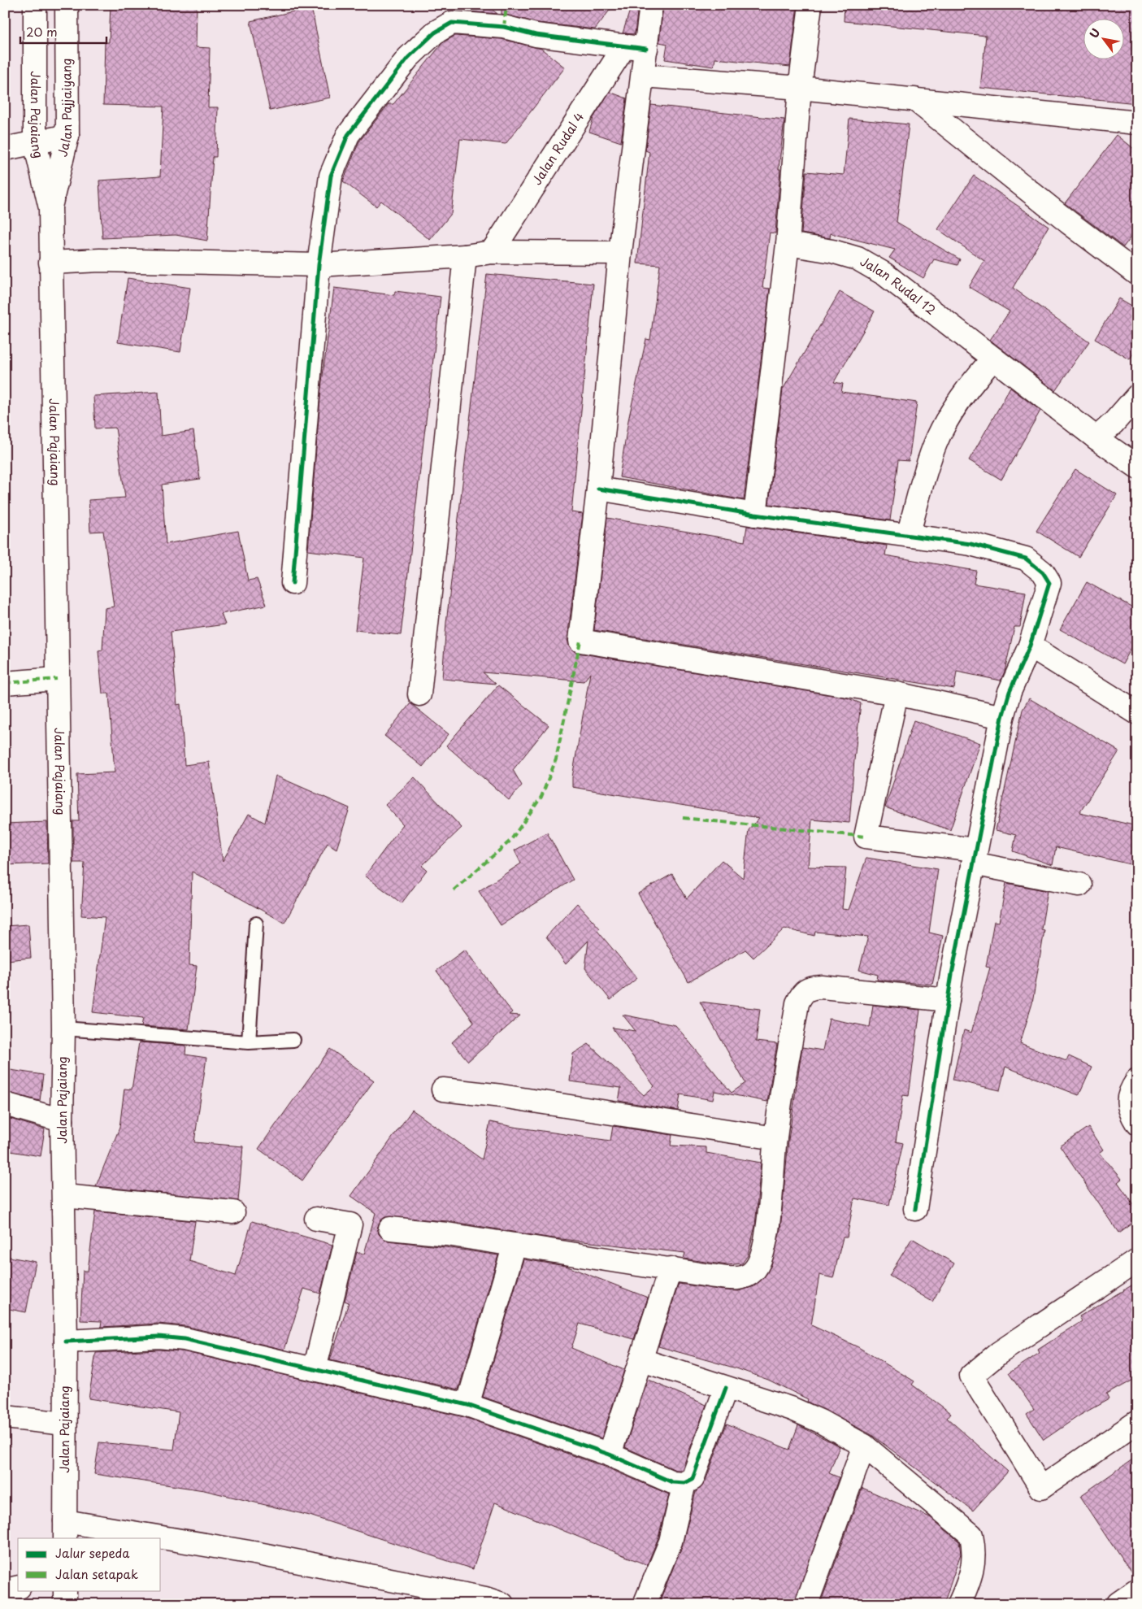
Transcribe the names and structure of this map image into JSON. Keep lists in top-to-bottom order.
{
  "streets": {
    "street": [
      "Jalan Pajjaiyang",
      "Jalan Pajaiang",
      "Jalan Rudal 4",
      "Jalan Rudal 12"
    ]
  },
  "crossings": [
    ["Jalan Pajjaiyang", "Jalan Pajaiang"]
  ],
  "legend": ["Jalur sepeda", "Jalan setapak"],
  "scale_bar": "20 m",
  "north": "top left"
}
